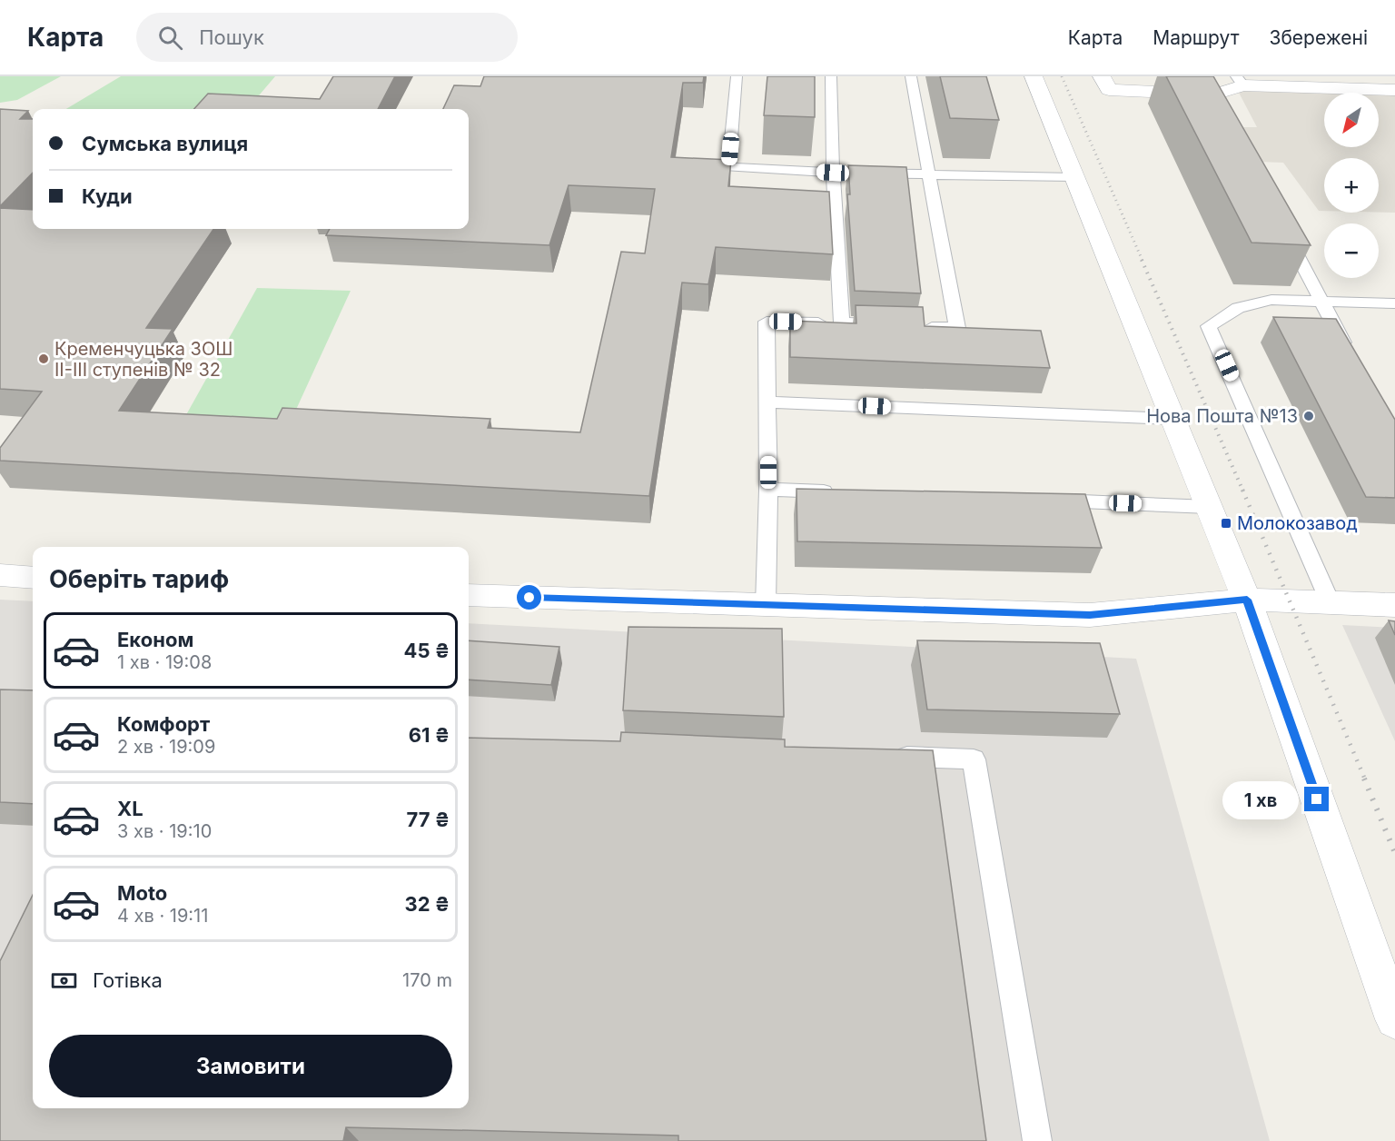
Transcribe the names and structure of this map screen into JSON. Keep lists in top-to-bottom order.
{
  "places": {
    "other": ["Кременчуцька ЗОШ ІІ-ІІІ ступенів № 32", "Нова Пошта №13"],
    "transit": ["Молокозавод"]
  },
  "north": "bottom left",
  "page": {
    "header": "Карта",
    "search": "Пошук",
    "nav": ["Карта", "Маршрут", "Збережені"],
    "map_buttons": ["+", "−"],
    "banner": ["Сумська вулиця", "Куди"],
    "heading": "Оберіть тариф",
    "list": [
      {
        "name": "Економ",
        "note": "1 хв · 19:08",
        "value": "45 ₴"
      },
      {
        "name": "Комфорт",
        "note": "2 хв · 19:09",
        "value": "61 ₴"
      },
      {
        "name": "XL",
        "note": "3 хв · 19:10",
        "value": "77 ₴"
      },
      {
        "name": "Moto",
        "note": "4 хв · 19:11",
        "value": "32 ₴"
      }
    ],
    "bubble": "1 хв",
    "pay": ["Готівка", "170 m"],
    "buttons": "Замовити"
  }
}
